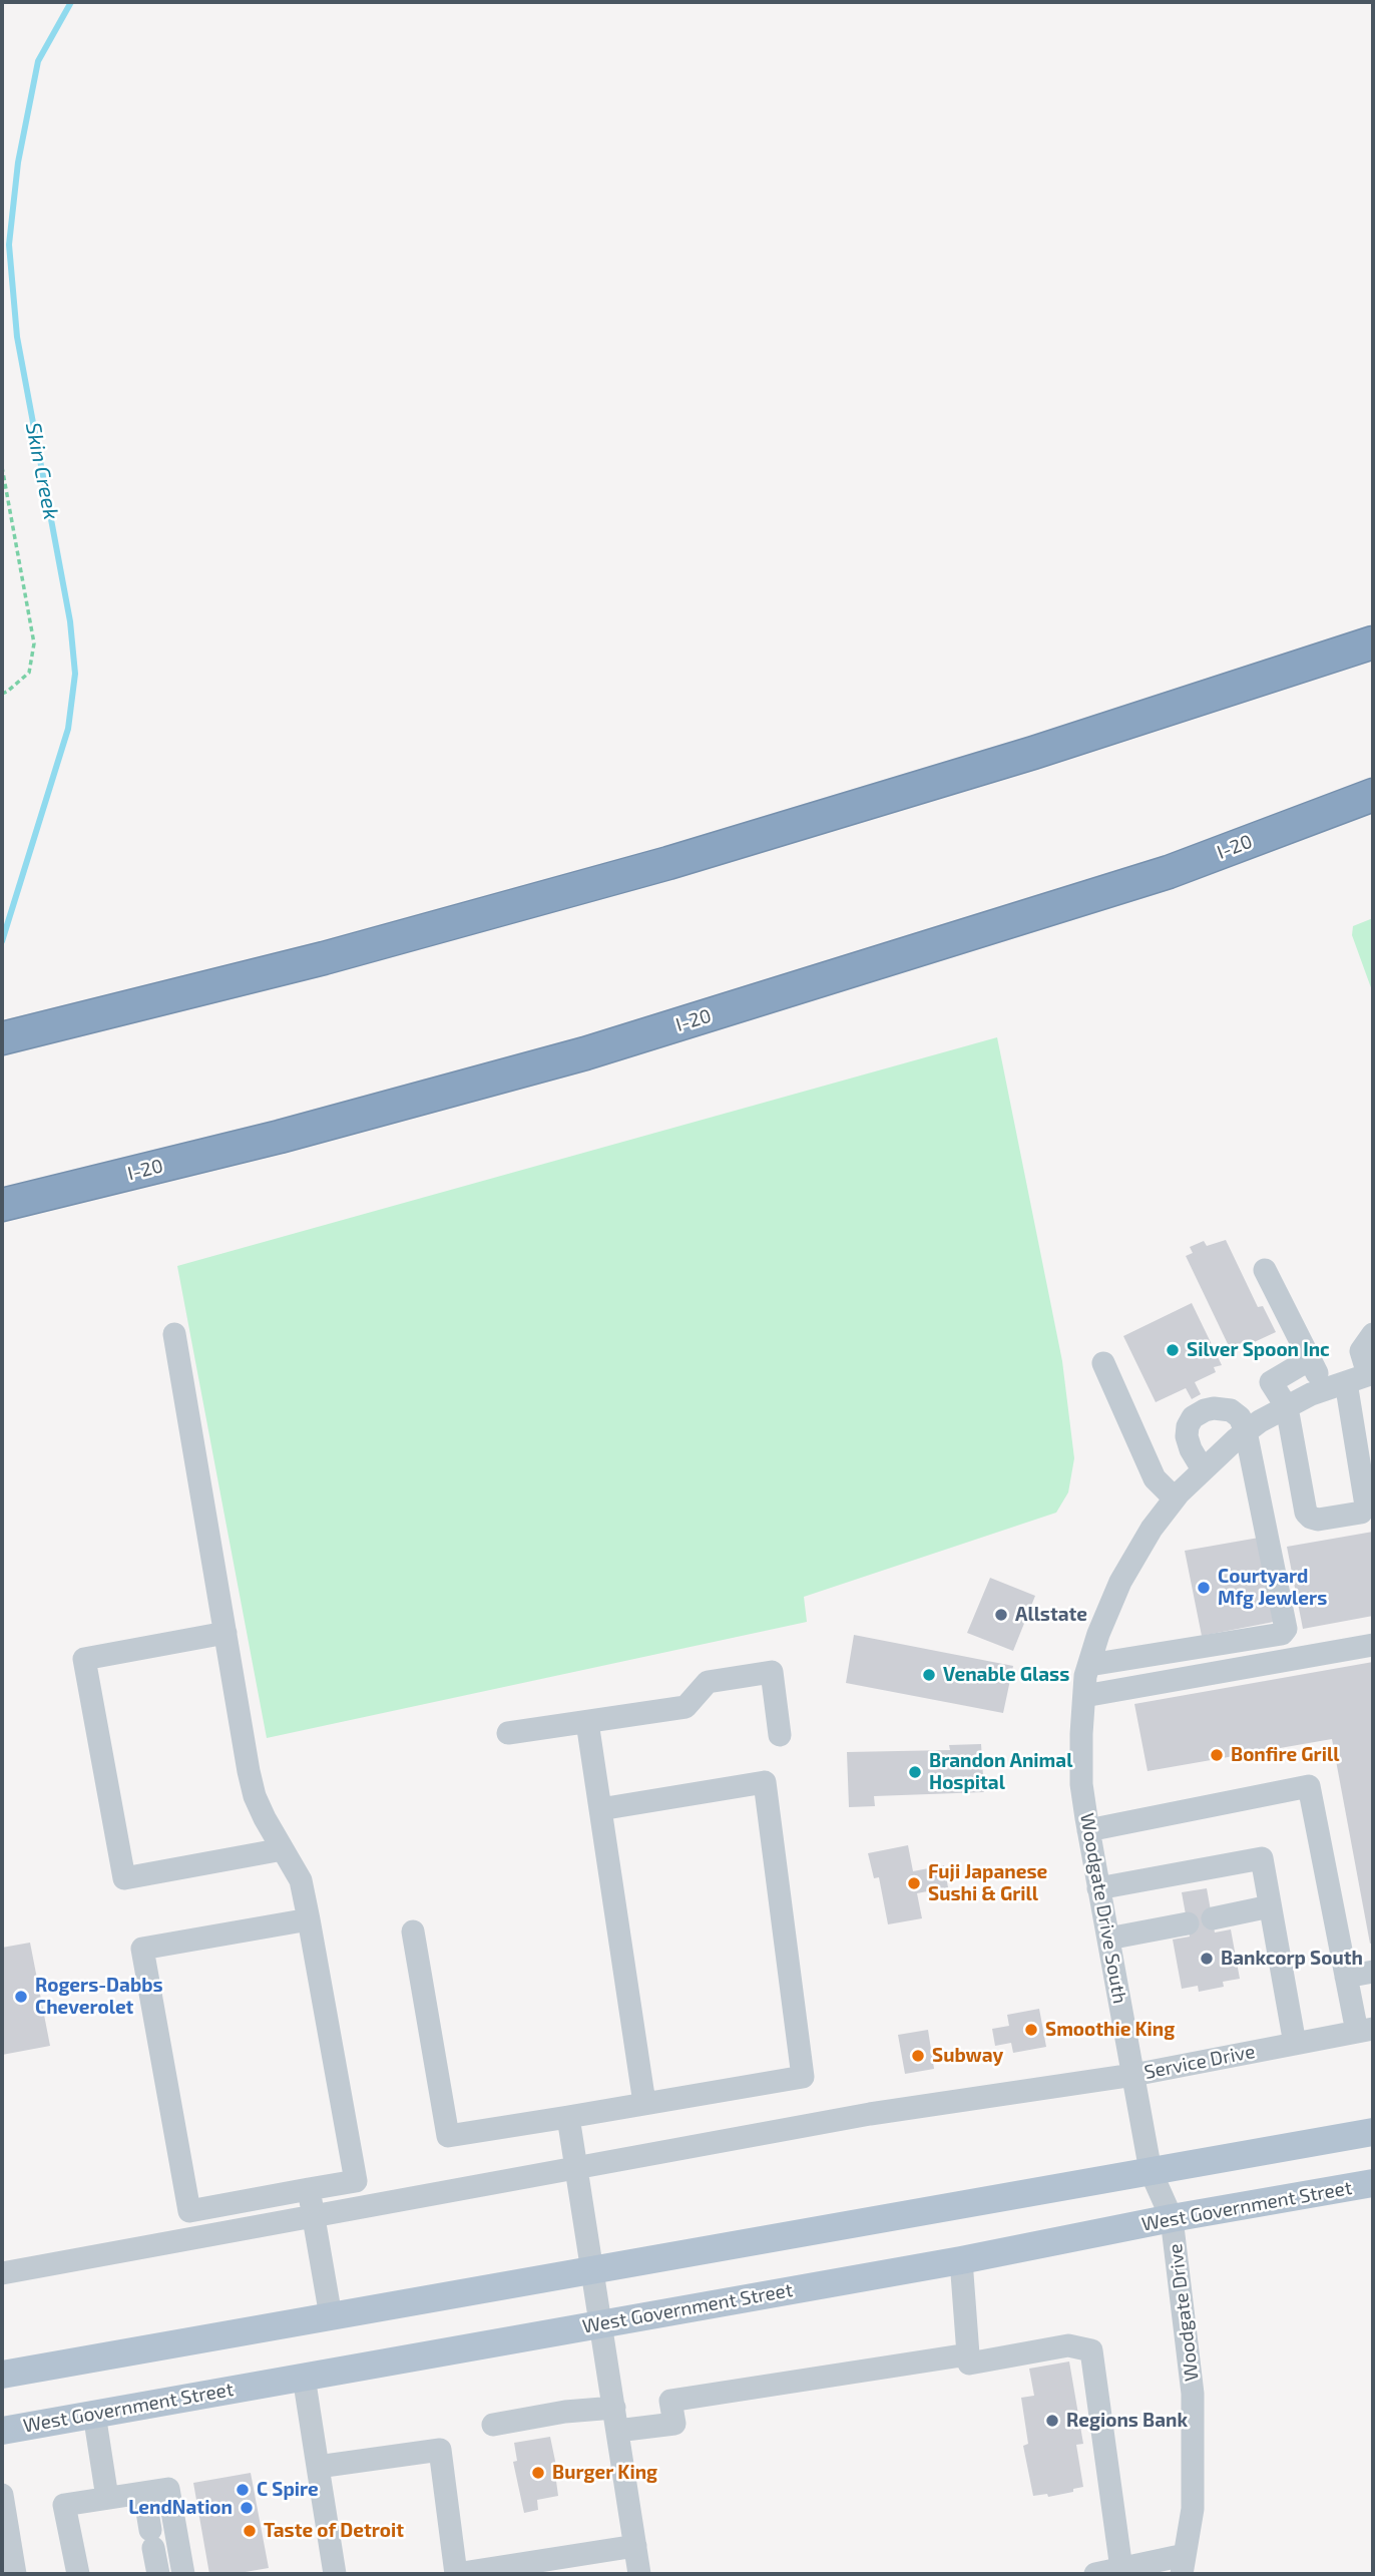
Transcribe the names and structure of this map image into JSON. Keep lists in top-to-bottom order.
{
  "streets": {
    "highway": ["I-20"],
    "main road": ["West Government Street"],
    "street": ["Woodgate Drive South", "Service Drive", "Woodgate Drive"]
  },
  "crossings": [
    ["Woodgate Drive South", "Service Drive"],
    ["Service Drive", "West Government Street"],
    ["Service Drive", "Woodgate Drive"],
    ["West Government Street", "Woodgate Drive"]
  ],
  "water": ["Skin Creek"],
  "places": [
    "Silver Spoon Inc",
    "Courtyard Mfg Jewlers",
    "Allstate",
    "Venable Glass",
    "Bonfire Grill",
    "Brandon Animal Hospital",
    "Fuji Japanese Sushi & Grill",
    "Bankcorp South",
    "Rogers-Dabbs Cheverolet",
    "Smoothie King",
    "Subway",
    "Regions Bank",
    "Burger King",
    "C Spire",
    "LendNation",
    "Taste of Detroit"
  ]
}
